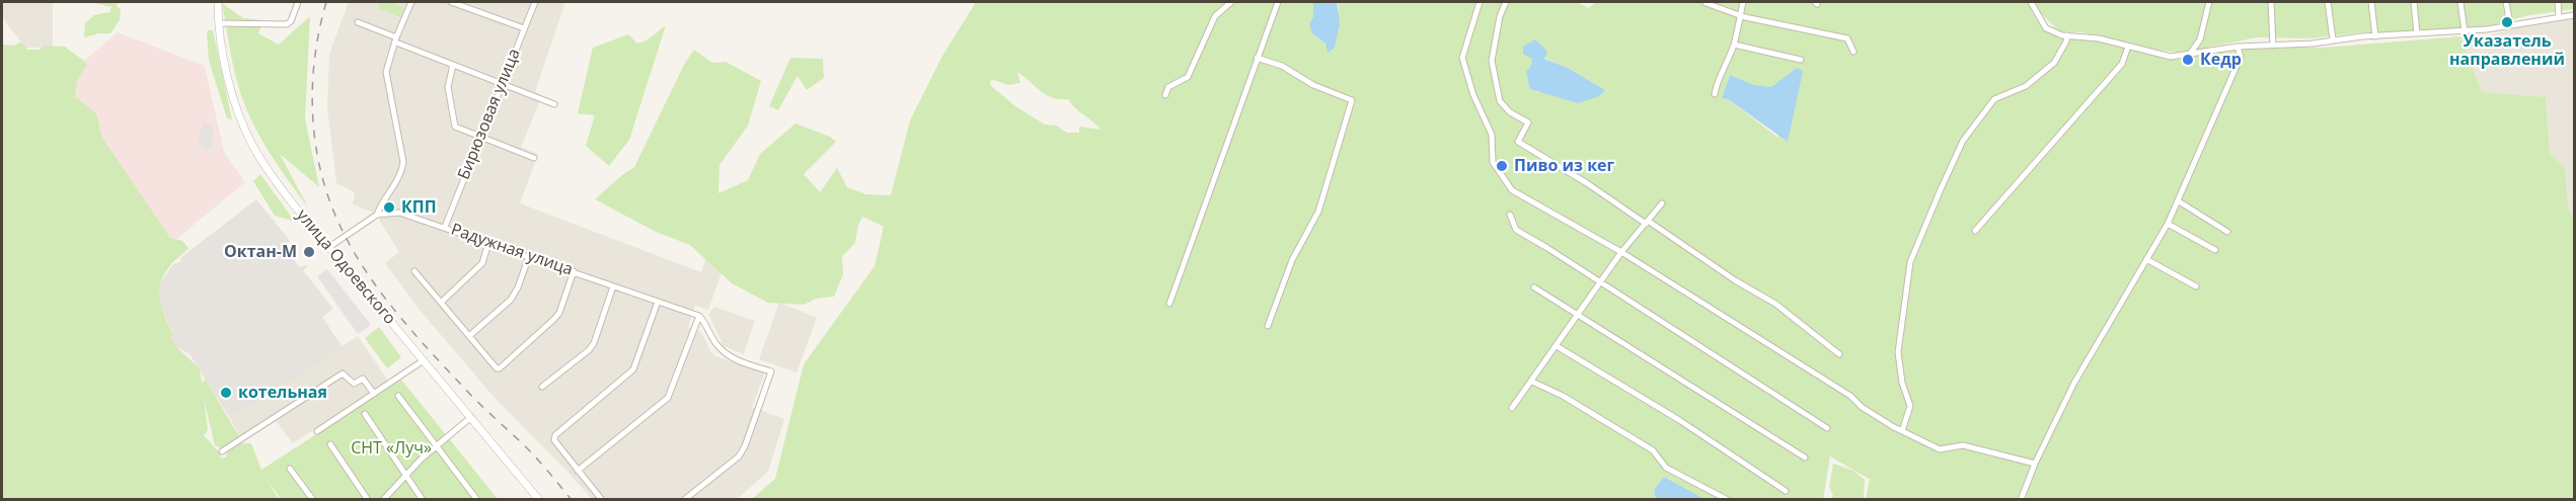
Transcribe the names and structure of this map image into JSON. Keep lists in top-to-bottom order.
{
  "streets": {
    "street": ["Бирюзовая улица", "Радужная улица", "улица Одоевского"]
  },
  "crossings": [
    ["Бирюзовая улица", "Радужная улица"]
  ],
  "parks": ["СНТ «Луч»"],
  "places": [
    "Указатель направлений",
    "Кедр",
    "Пиво из кег",
    "КПП",
    "Октан-М",
    "котельная"
  ]
}
